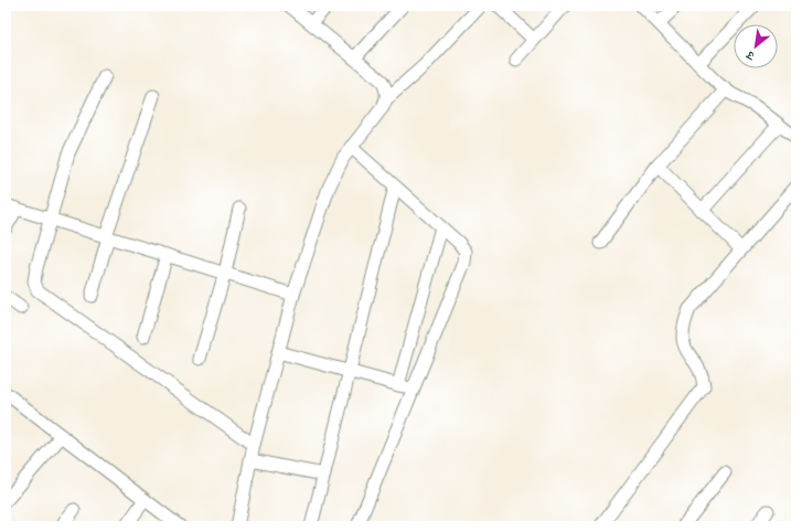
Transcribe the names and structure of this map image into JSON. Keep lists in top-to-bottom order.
{
  "north": "bottom left"
}
